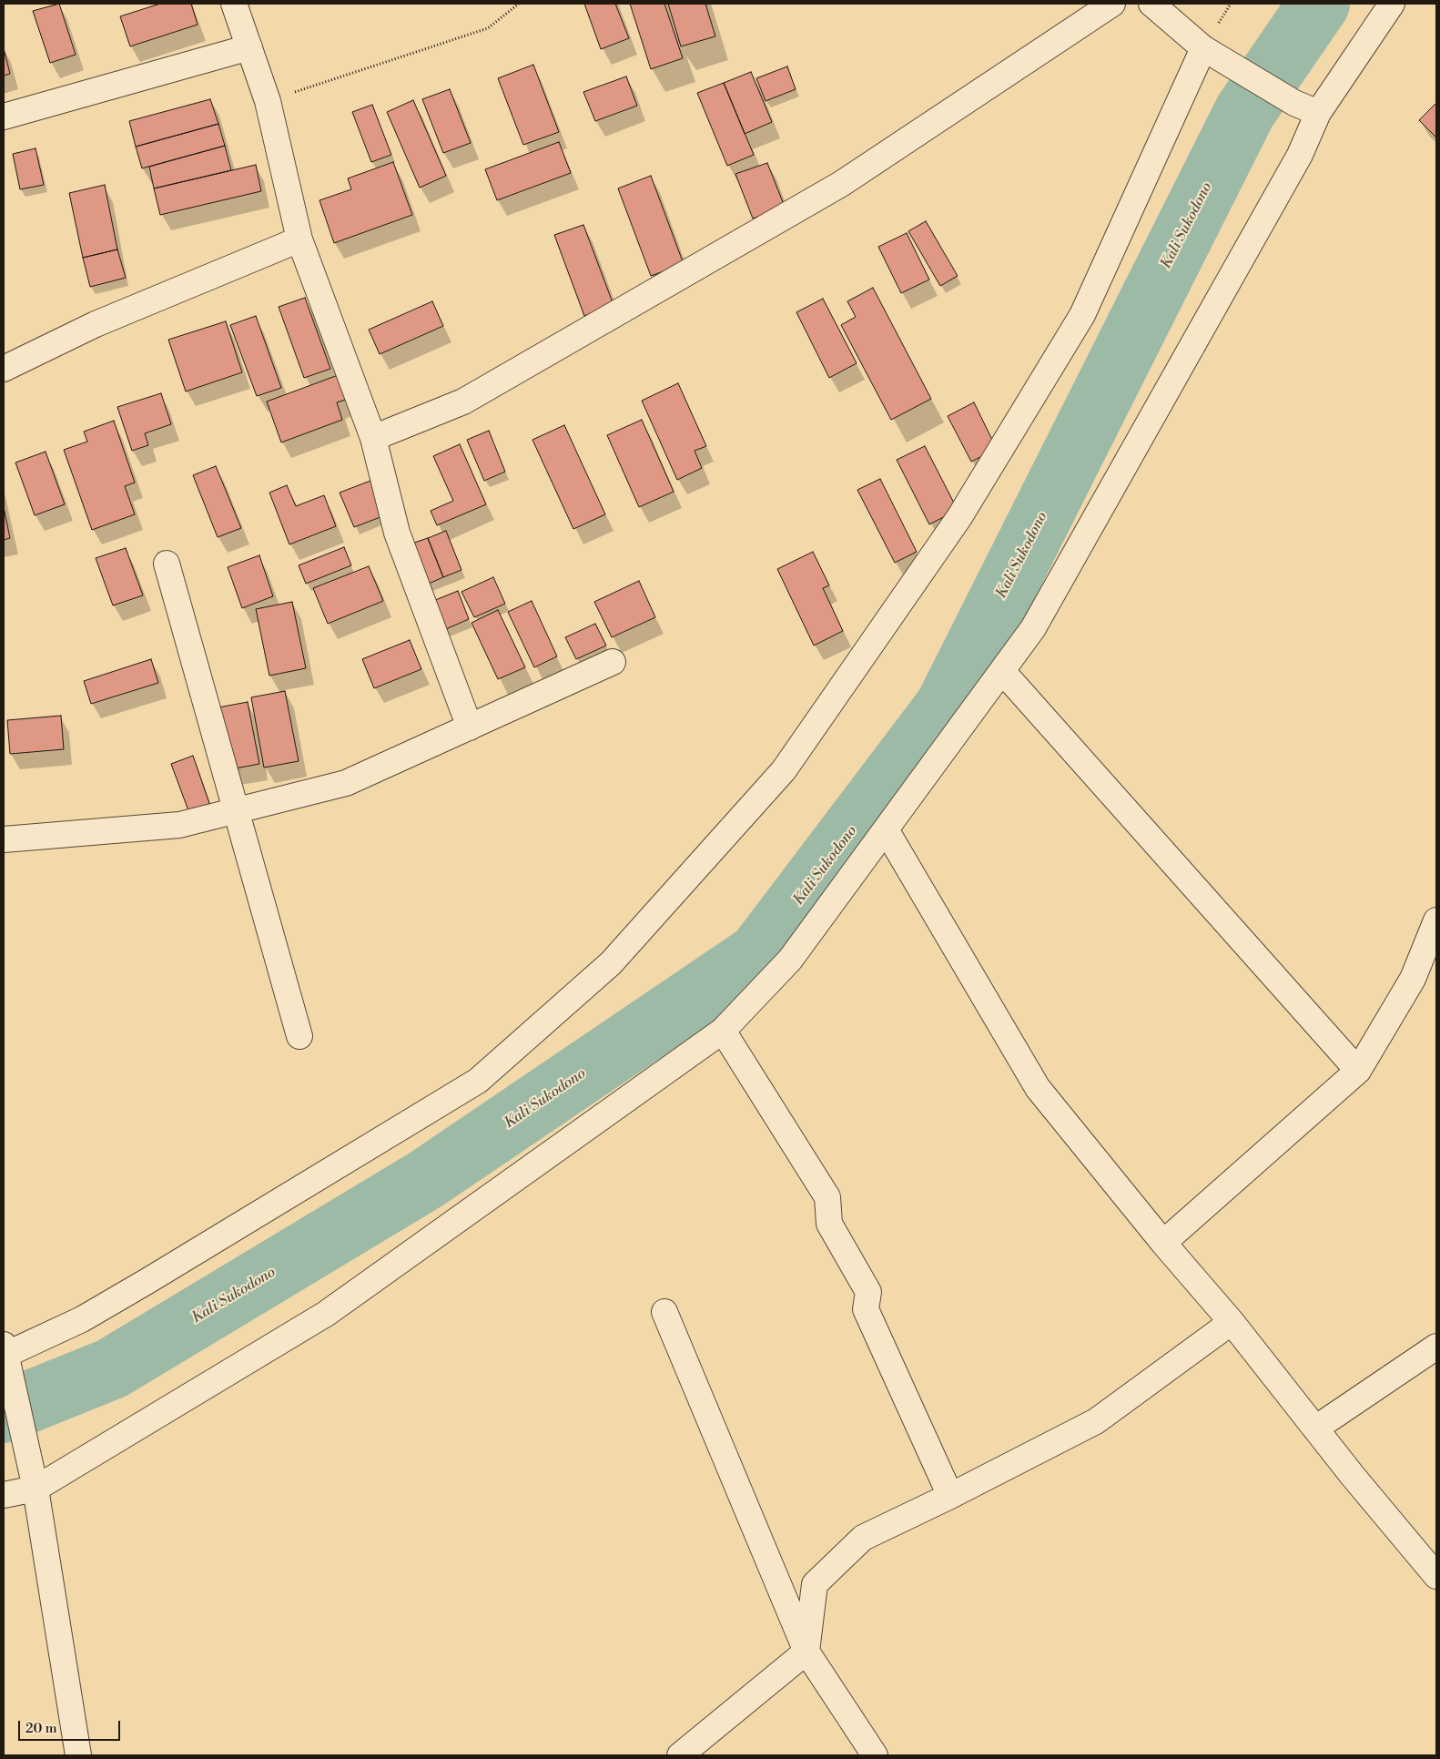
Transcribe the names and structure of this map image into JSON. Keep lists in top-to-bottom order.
{
  "water": ["Kali Sukodono"],
  "scale_bar": "20 m"
}
